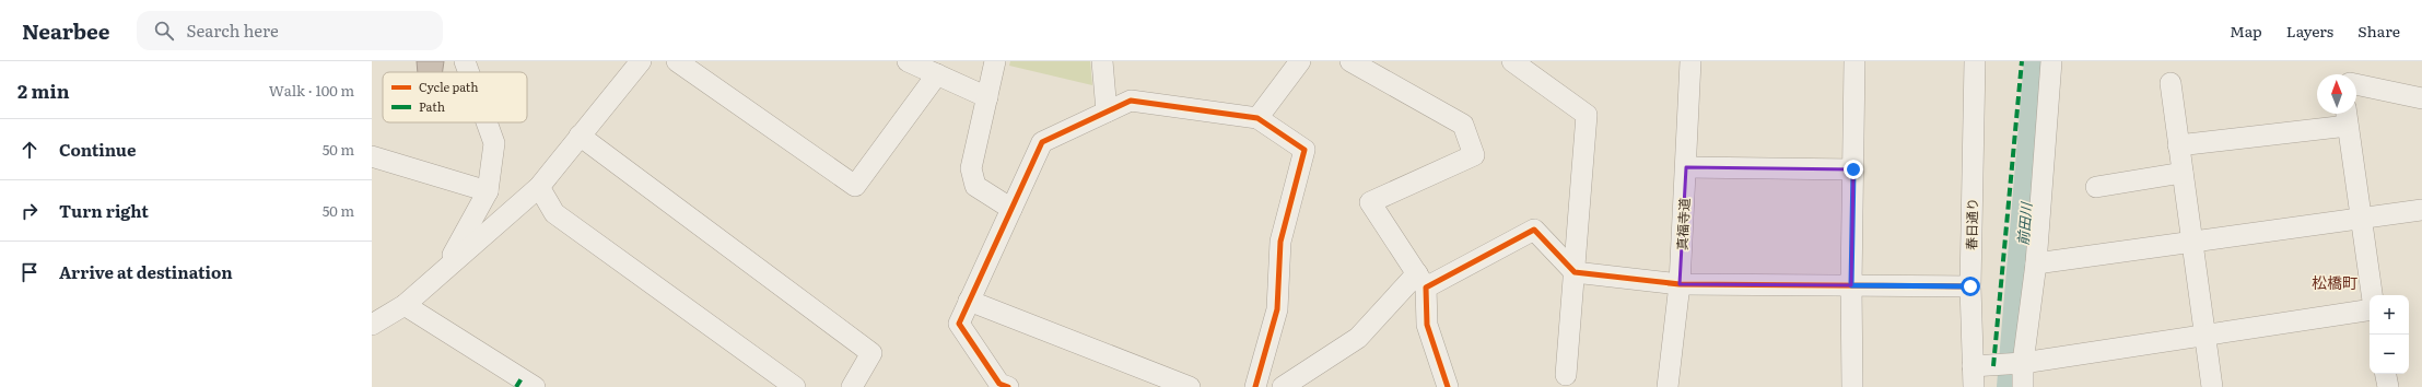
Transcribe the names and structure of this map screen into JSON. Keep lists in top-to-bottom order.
{
  "streets": {
    "street": ["真福寺道", "春日通り"]
  },
  "districts": ["松橋町"],
  "water": ["前田川"],
  "legend": ["Cycle path", "Path"],
  "north": "top",
  "page": {
    "header": "Nearbee",
    "search": "Search here",
    "nav": ["Map", "Layers", "Share"],
    "heading": ["2 min", "Walk · 100 m"],
    "list": [
      ["Continue", "50 m"],
      ["Turn right", "50 m"],
      "Arrive at destination"
    ],
    "map_buttons": ["+", "−"]
  }
}
